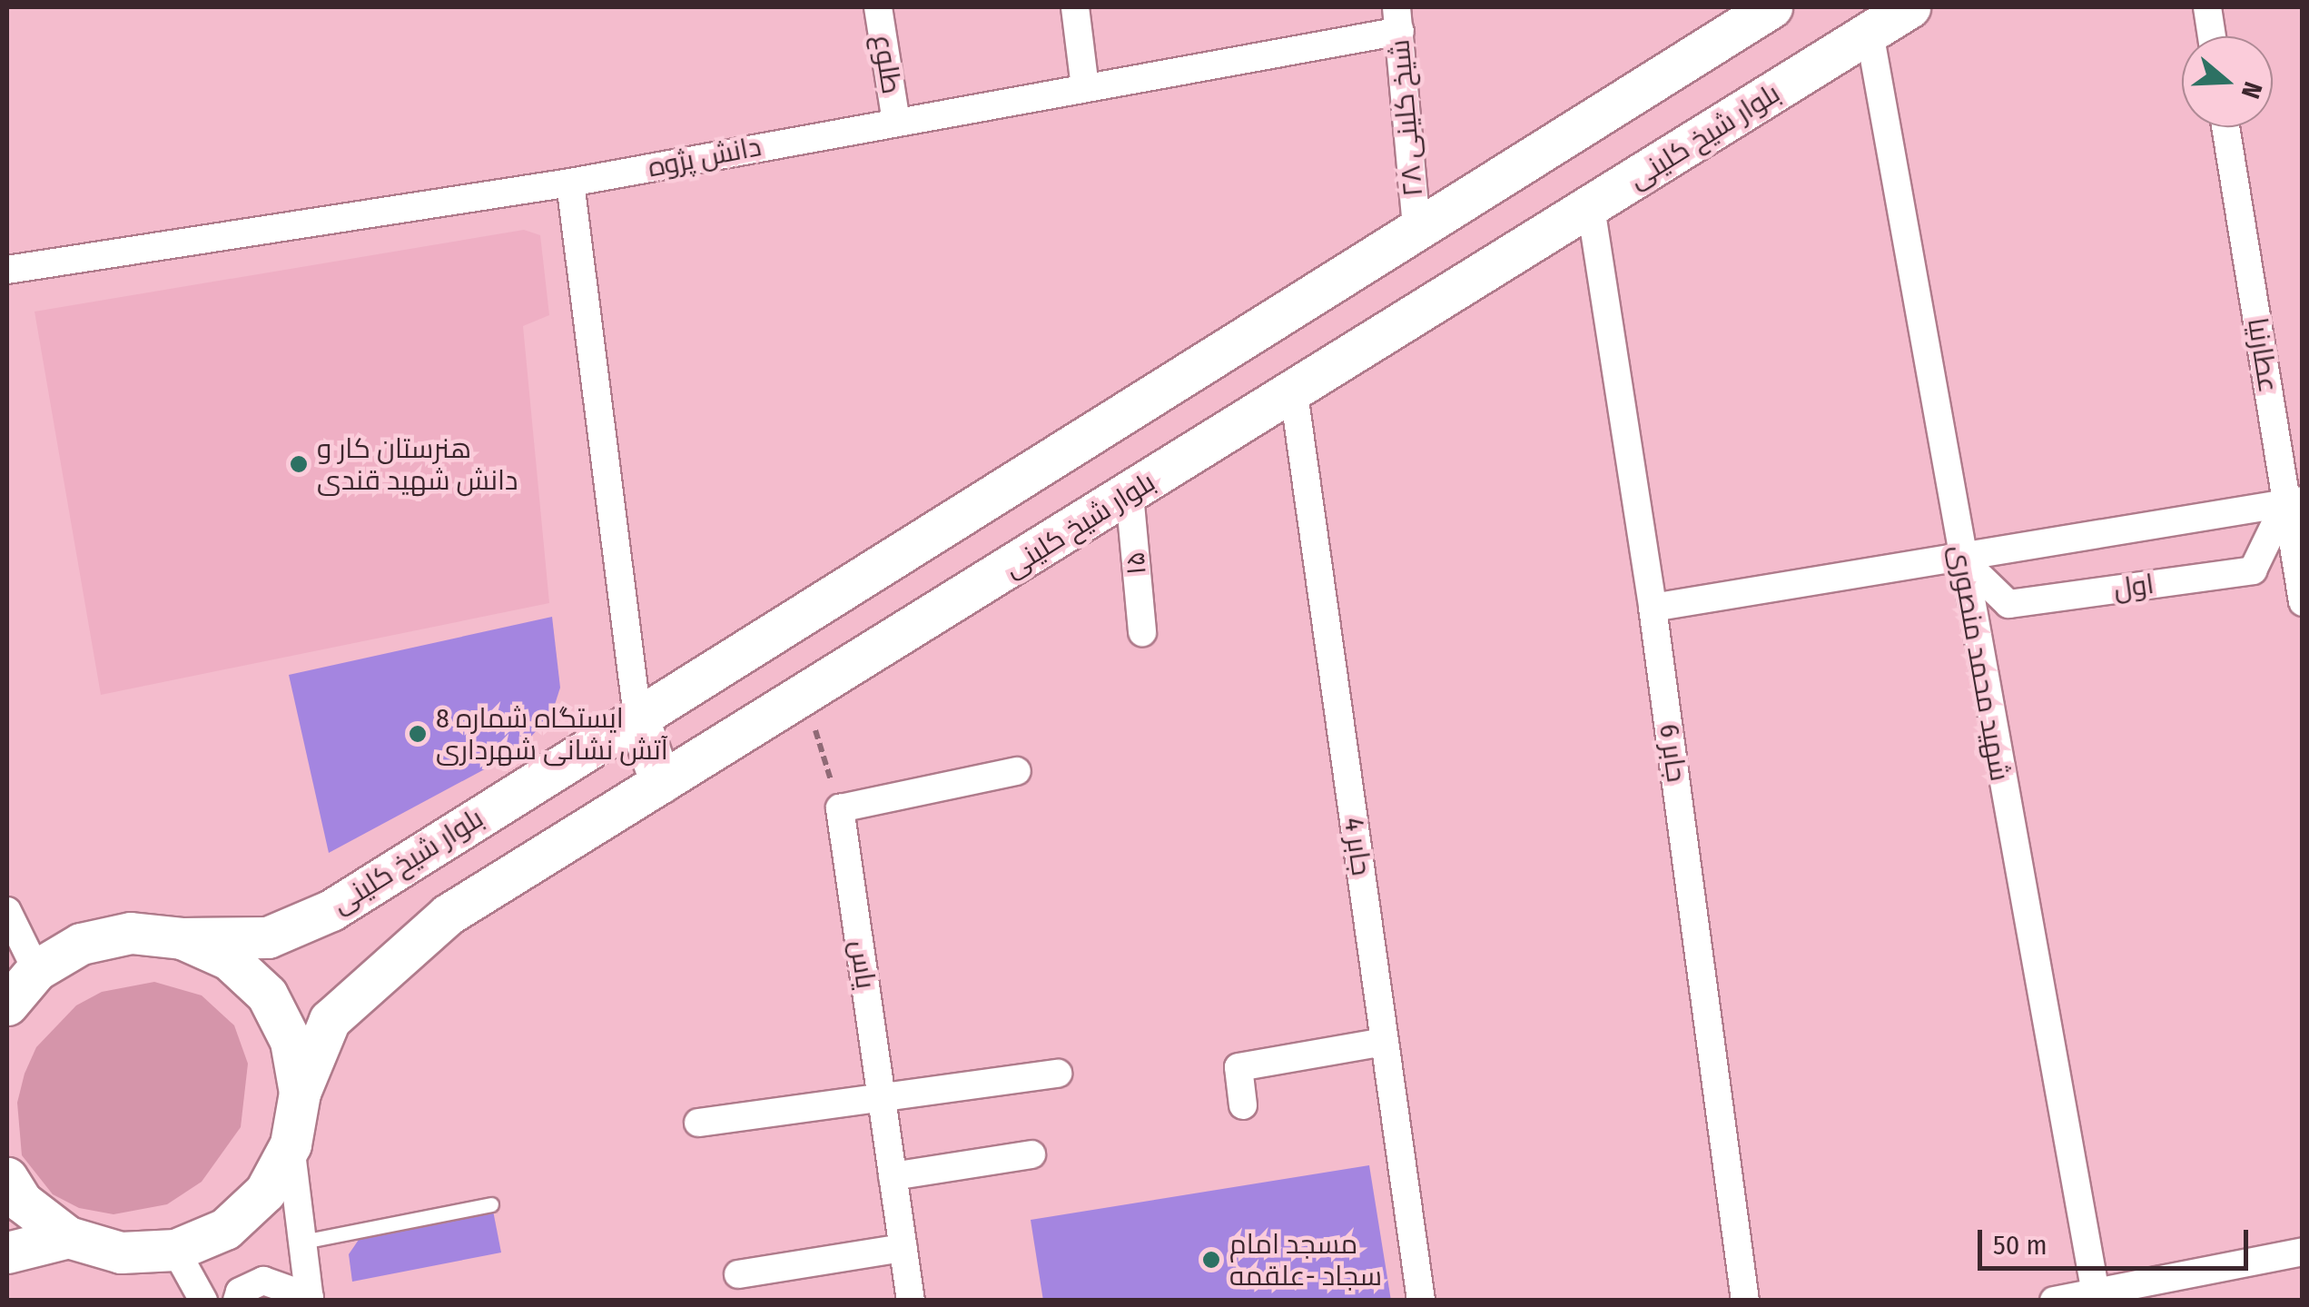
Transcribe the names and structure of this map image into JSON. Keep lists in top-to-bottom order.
{
  "streets": {
    "main road": ["بلوار شیخ کلینی"],
    "street": [
      "طلوع",
      "شیخ کلینی ۲۸",
      "دانش پژوه",
      "عطارنیا",
      "۱۵",
      "اول",
      "شهید محمد منصوری",
      "جابر 6",
      "جابر 4",
      "یاس"
    ]
  },
  "crossings": [
    ["طلوع", "دانش پژوه"],
    ["شیخ کلینی ۲۸", "بلوار شیخ کلینی"],
    ["شیخ کلینی ۲۸", "دانش پژوه"],
    ["بلوار شیخ کلینی", "۱۵"],
    ["بلوار شیخ کلینی", "شهید محمد منصوری"],
    ["بلوار شیخ کلینی", "جابر 6"],
    ["بلوار شیخ کلینی", "جابر 4"],
    ["عطارنیا", "اول"],
    ["اول", "شهید محمد منصوری"]
  ],
  "places": ["هنرستان کار و دانش شهید قندی", "ایستگاه شماره 8 آتش نشانی شهرداری", "مسجد امام سجاد -علقمه"],
  "scale_bar": "50 m",
  "north": "right"
}
